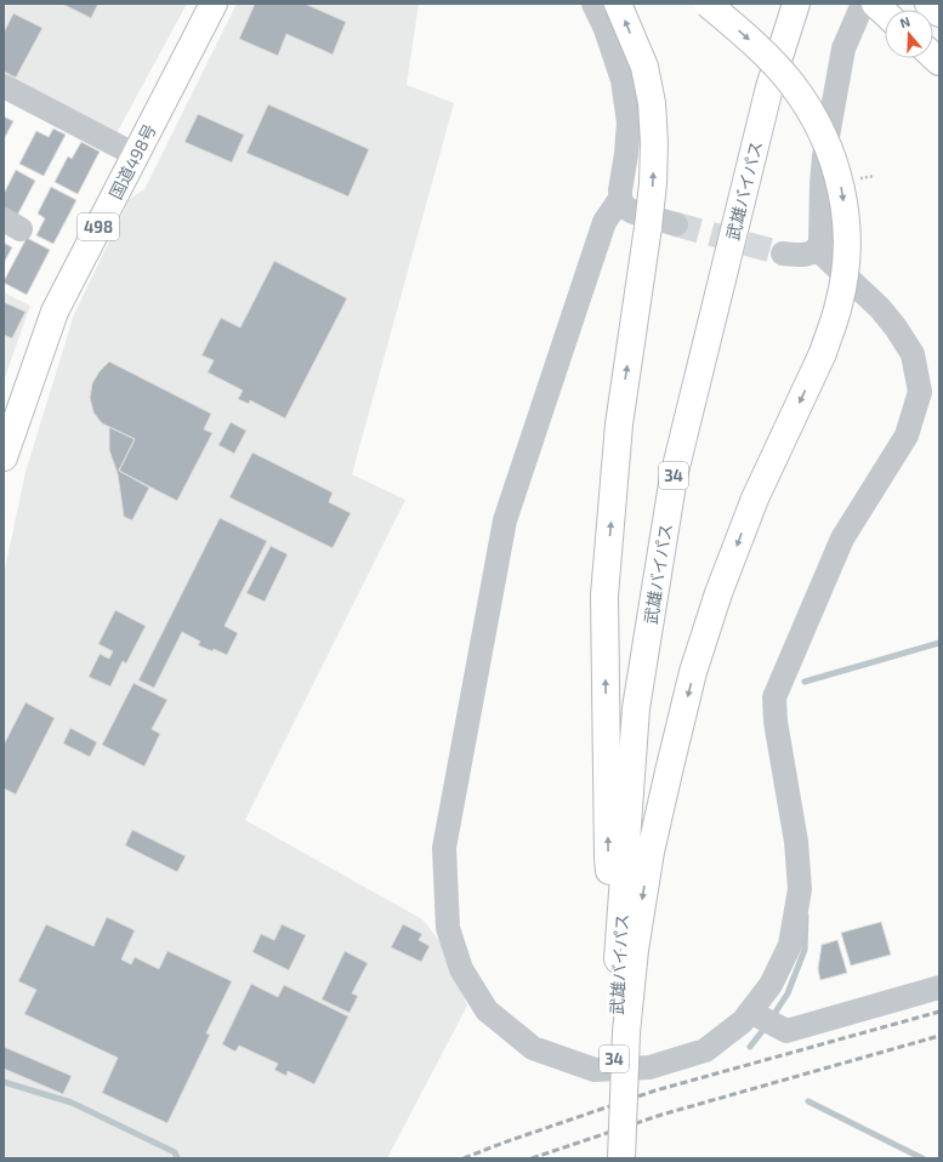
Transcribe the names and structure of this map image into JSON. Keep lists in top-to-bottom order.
{
  "streets": {
    "highway": [
      "国道498号",
      "武雄バイパス",
      "498",
      "34"
    ]
  },
  "north": "top"
}
